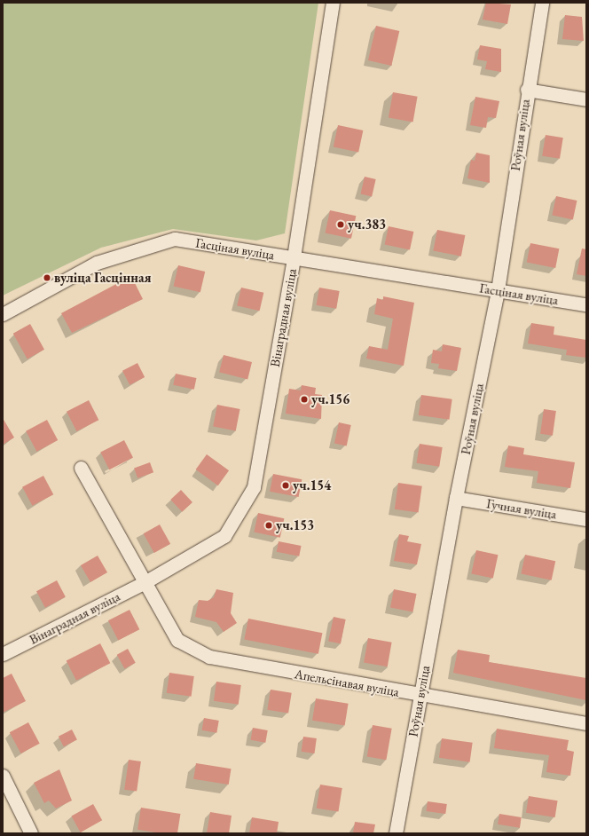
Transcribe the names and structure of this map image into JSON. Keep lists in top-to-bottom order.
{
  "streets": {
    "street": [
      "Роўная вуліца",
      "Гасціная вуліца",
      "Вінаградная вуліца",
      "Гучная вуліца",
      "Апельсінавая вуліца"
    ]
  },
  "crossings": [
    ["Роўная вуліца", "Гасціная вуліца"],
    ["Роўная вуліца", "Гучная вуліца"],
    ["Роўная вуліца", "Апельсінавая вуліца"],
    ["Гасціная вуліца", "Вінаградная вуліца"],
    ["Вінаградная вуліца", "Апельсінавая вуліца"]
  ],
  "places": [
    "уч.383",
    "вуліца Гасцінная",
    "уч.156",
    "уч.154",
    "уч.153"
  ]
}
